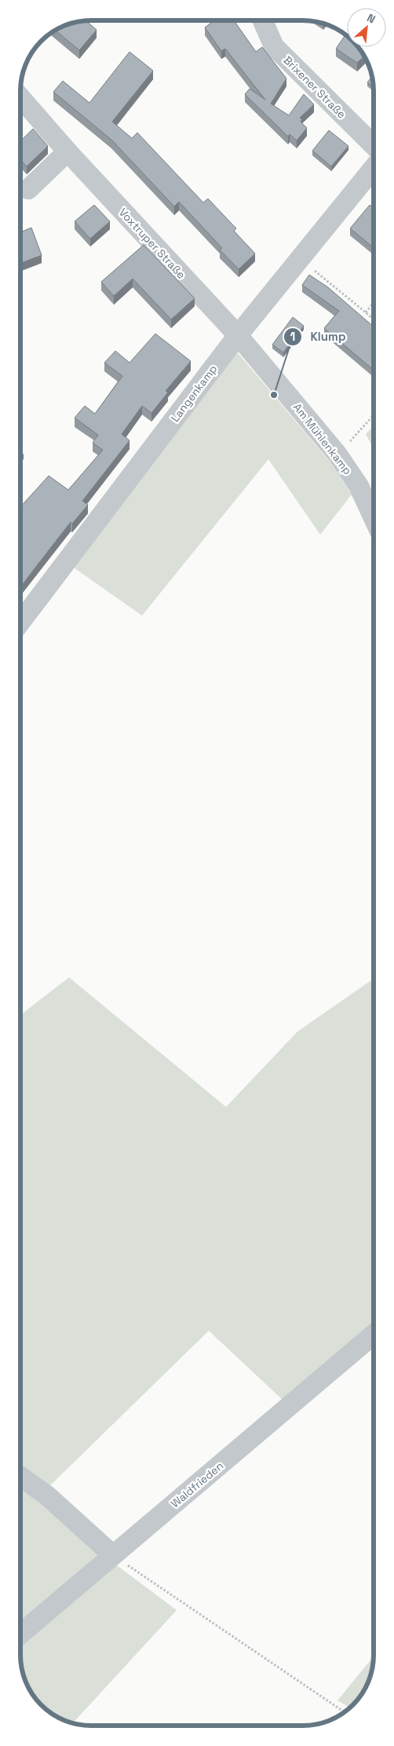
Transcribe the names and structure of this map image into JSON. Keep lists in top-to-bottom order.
{
  "streets": {
    "street": [
      "Brixener Straße",
      "Voxtruper Straße",
      "Langenkamp",
      "Am Mühlenkamp",
      "Waldfrieden"
    ]
  },
  "crossings": [
    ["Voxtruper Straße", "Langenkamp"],
    ["Voxtruper Straße", "Am Mühlenkamp"],
    ["Langenkamp", "Am Mühlenkamp"]
  ],
  "places": ["Klump"],
  "north": "top right"
}
